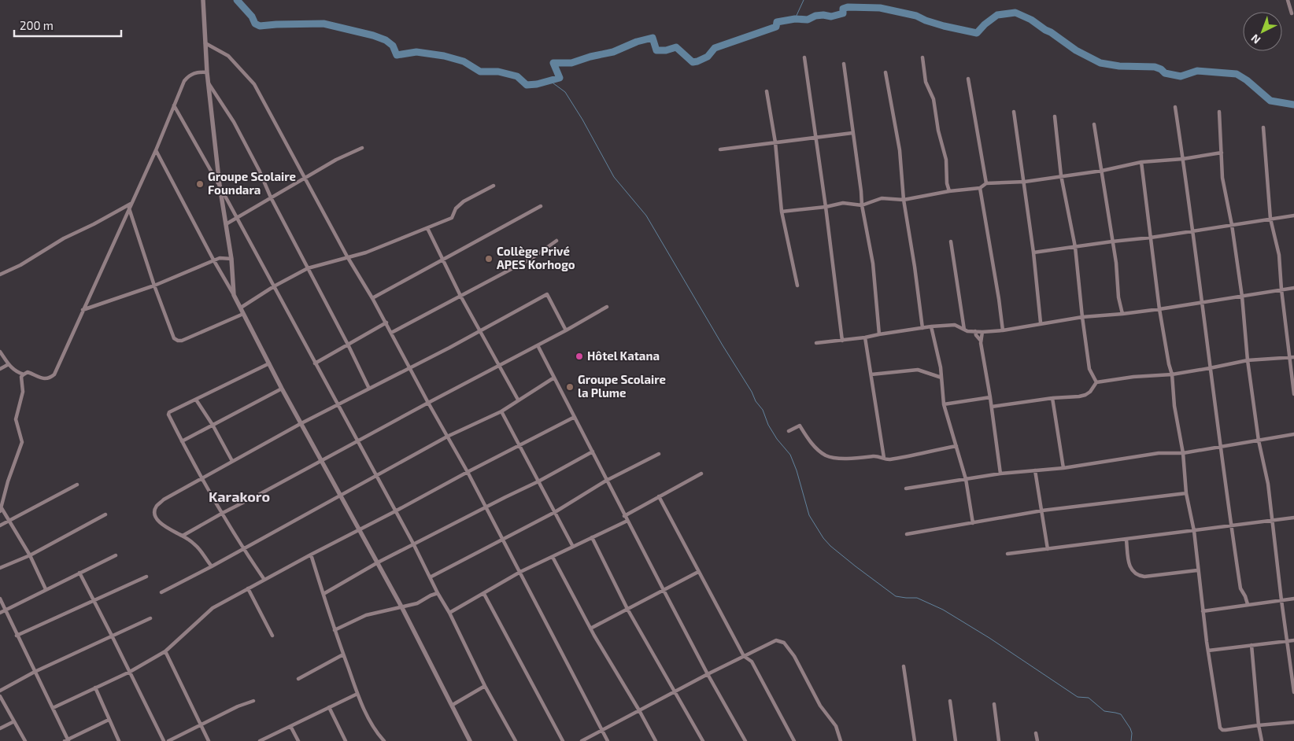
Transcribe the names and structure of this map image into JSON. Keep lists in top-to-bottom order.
{
  "districts": ["Karakoro"],
  "places": [
    "Groupe Scolaire Foundara",
    "Collège Privé APES Korhogo",
    "Hôtel Katana",
    "Groupe Scolaire la Plume"
  ],
  "scale_bar": "200 m",
  "north": "bottom left"
}
